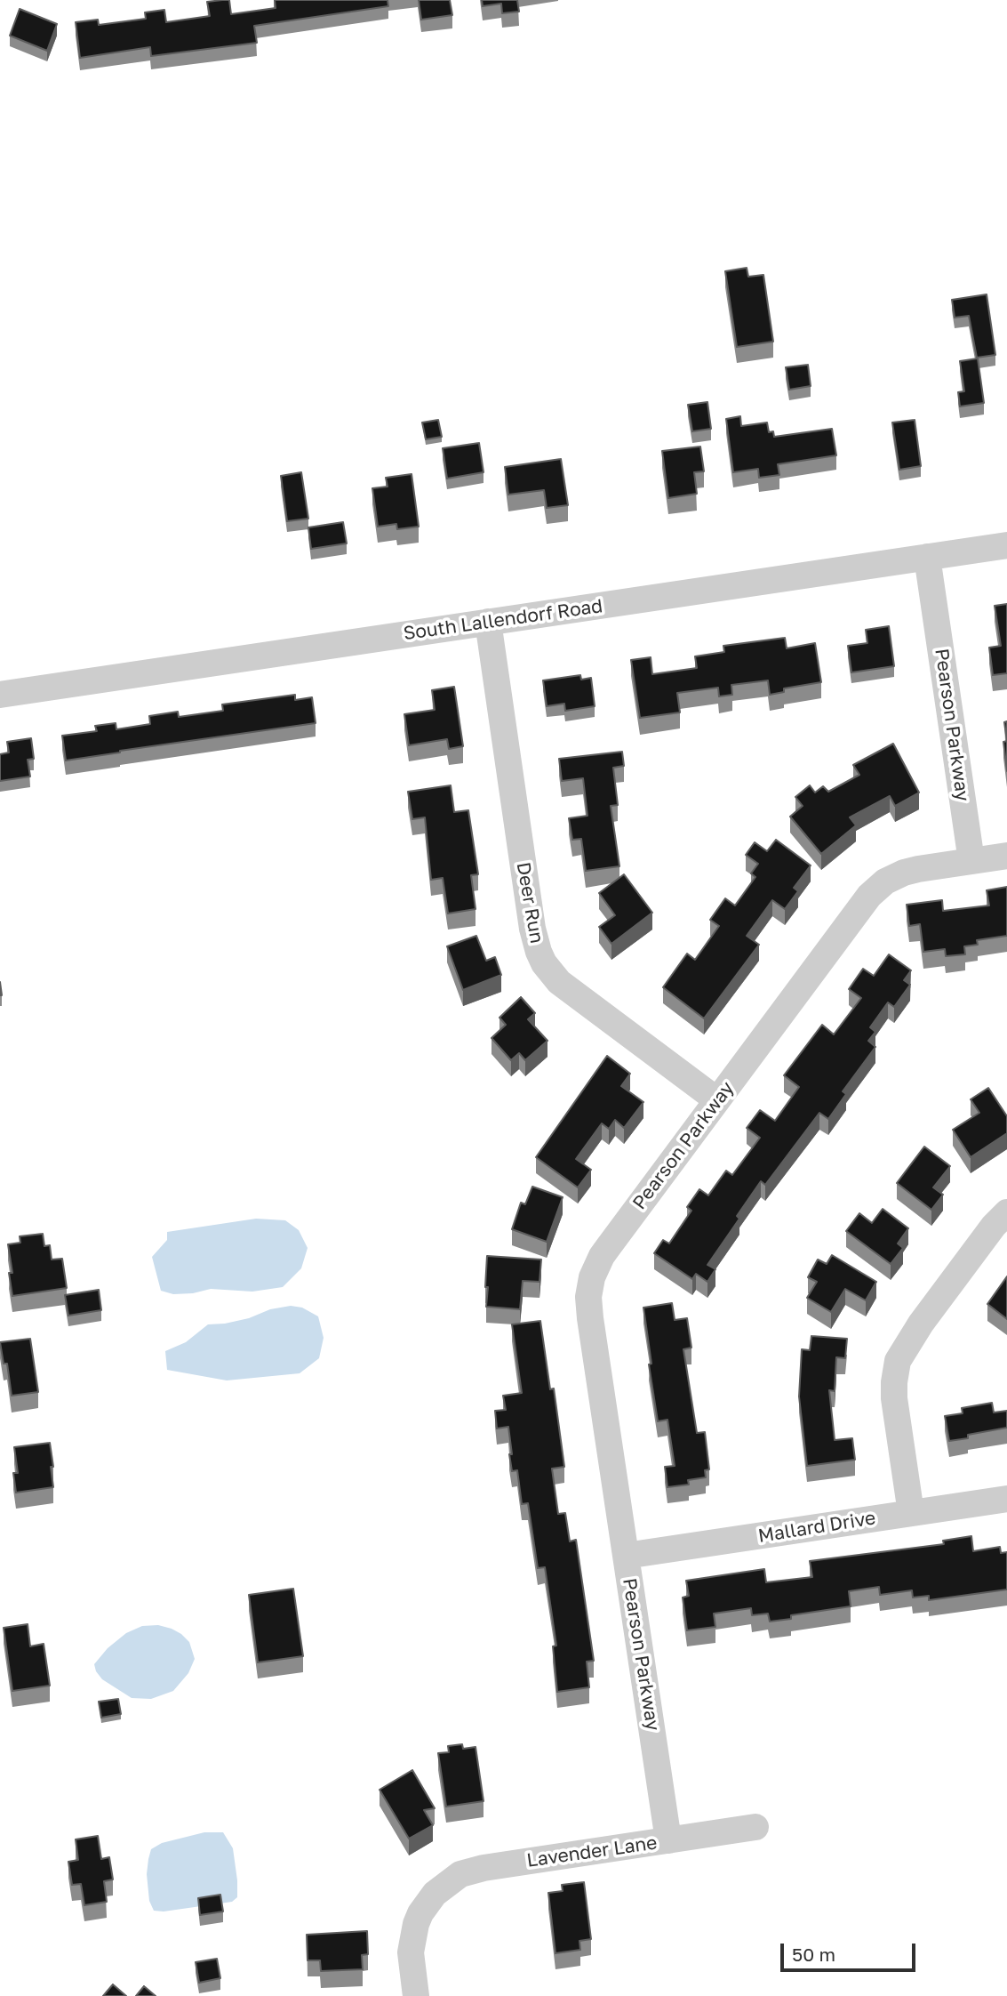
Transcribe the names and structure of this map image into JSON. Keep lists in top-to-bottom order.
{
  "streets": {
    "street": [
      "South Lallendorf Road",
      "Pearson Parkway",
      "Deer Run",
      "Mallard Drive",
      "Lavender Lane"
    ]
  },
  "crossings": [
    ["South Lallendorf Road", "Pearson Parkway"],
    ["South Lallendorf Road", "Deer Run"],
    ["Pearson Parkway", "Deer Run"],
    ["Pearson Parkway", "Mallard Drive"],
    ["Pearson Parkway", "Lavender Lane"]
  ],
  "scale_bar": "50 m"
}
